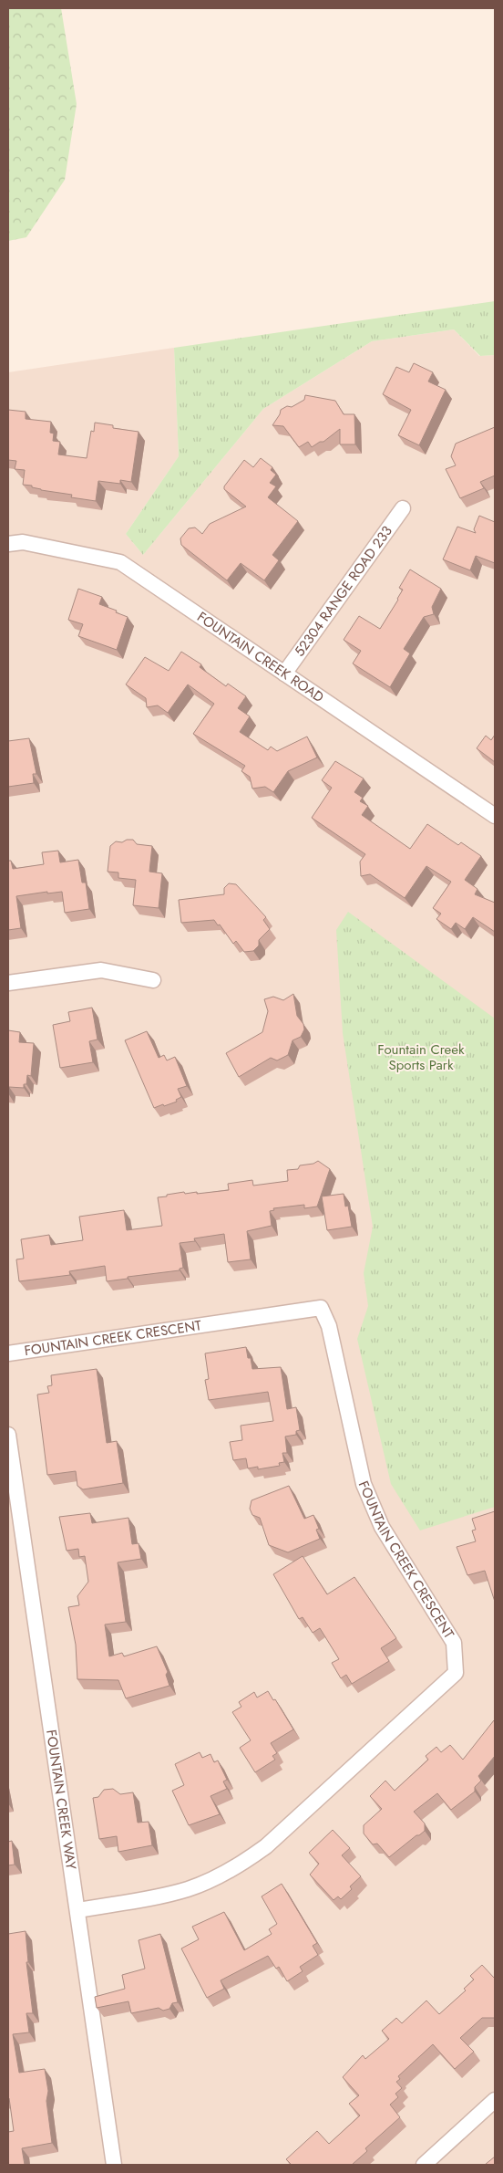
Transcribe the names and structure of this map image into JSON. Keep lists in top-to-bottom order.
{
  "streets": {
    "street": [
      "52304 RANGE ROAD 233",
      "FOUNTAIN CREEK ROAD",
      "FOUNTAIN CREEK CRESCENT",
      "FOUNTAIN CREEK WAY"
    ]
  },
  "crossings": [
    ["52304 RANGE ROAD 233", "FOUNTAIN CREEK ROAD"],
    ["FOUNTAIN CREEK CRESCENT", "FOUNTAIN CREEK WAY"]
  ],
  "parks": ["Fountain Creek Sports Park"]
}
